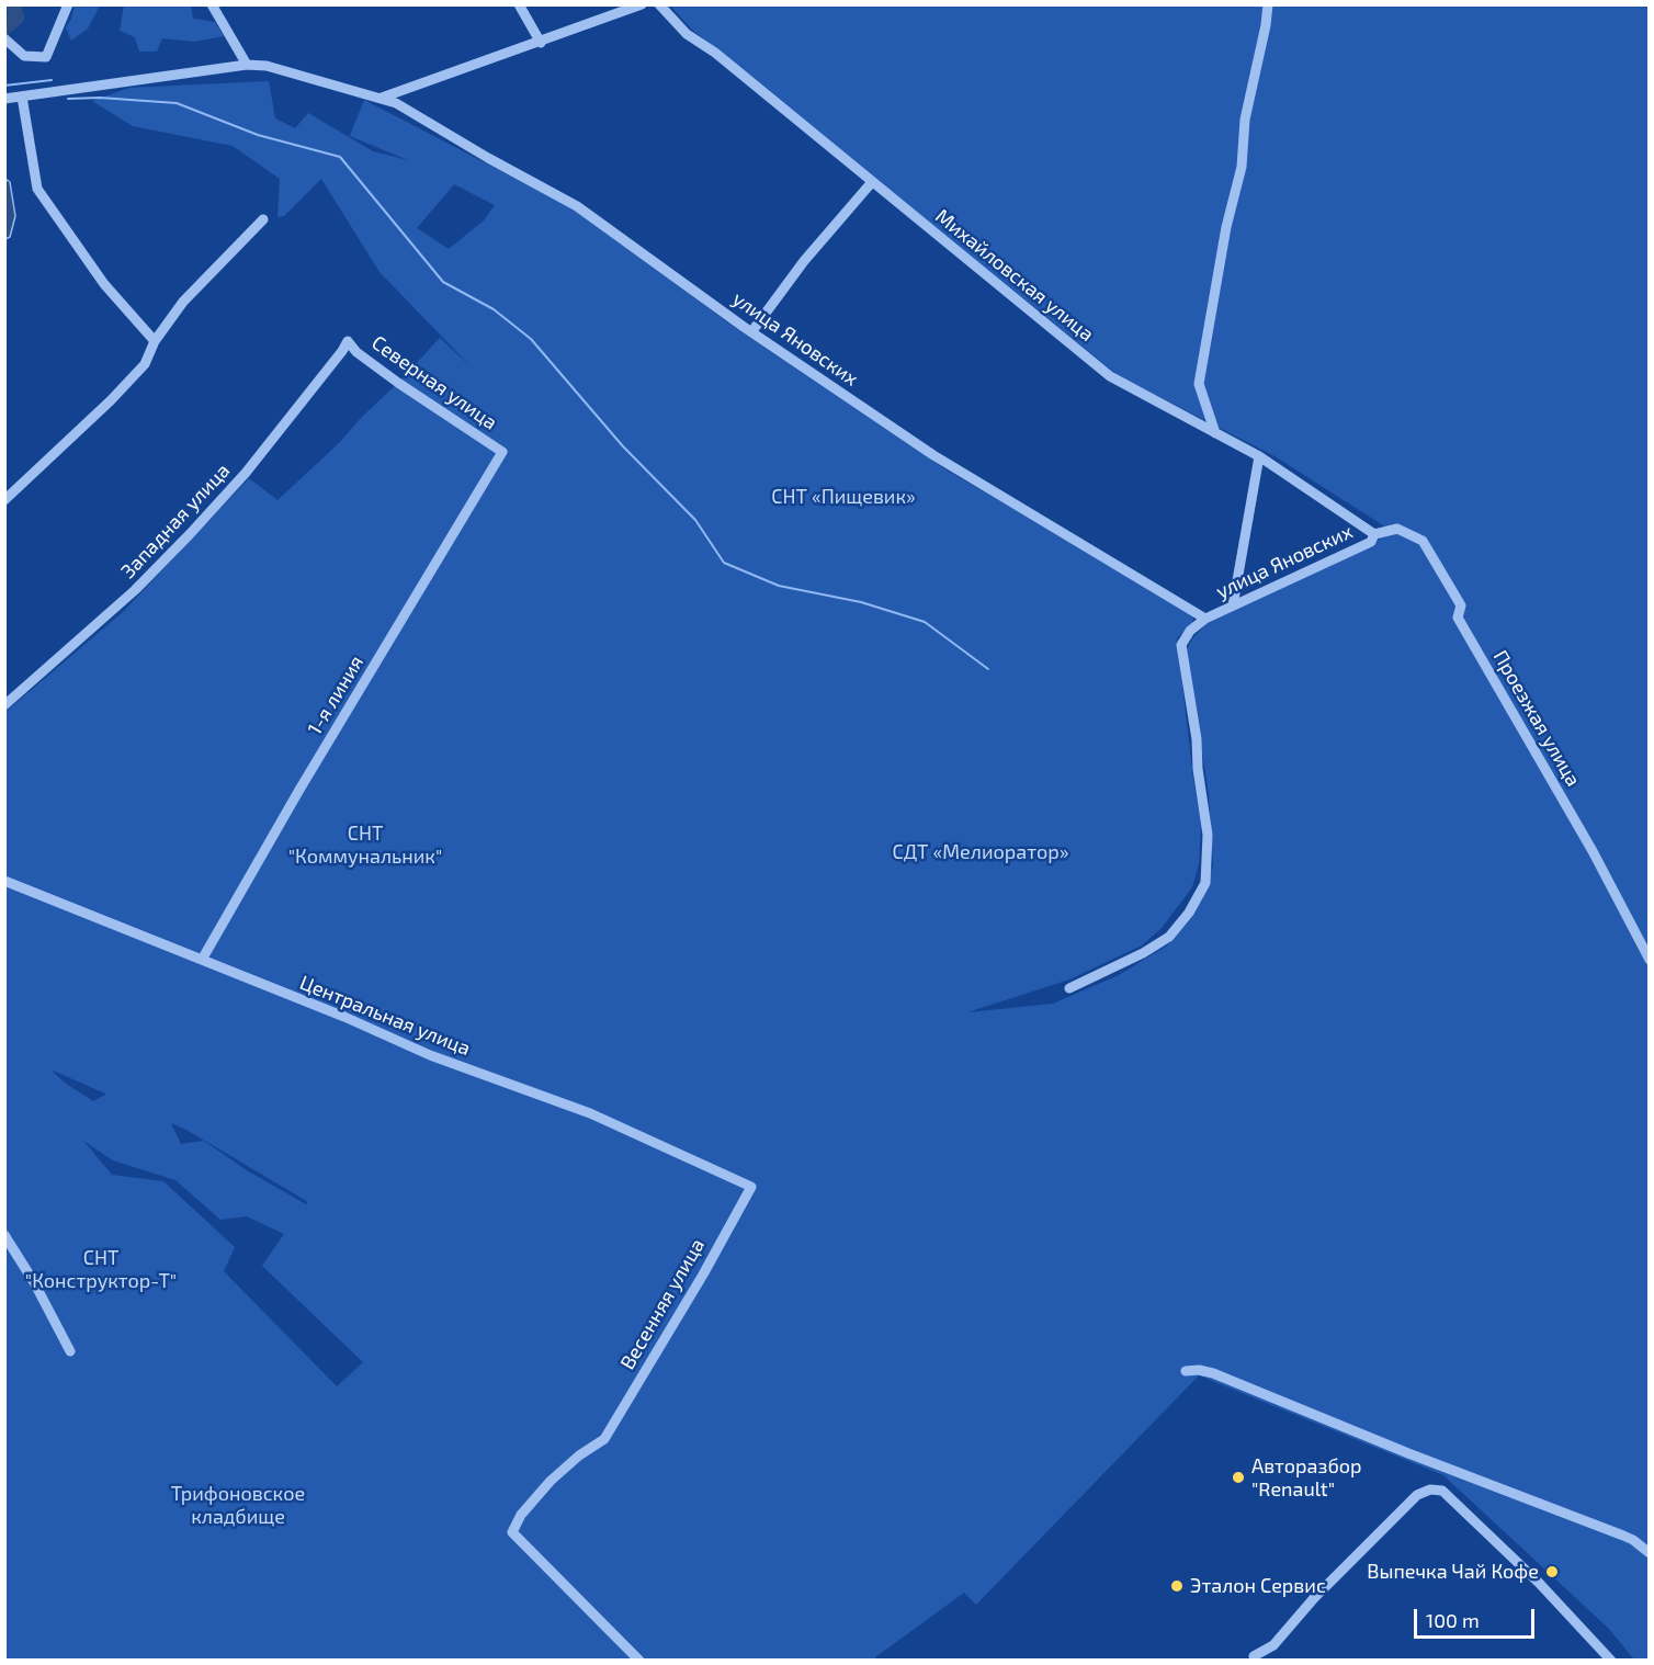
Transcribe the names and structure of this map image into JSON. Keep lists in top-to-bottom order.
{
  "streets": {
    "street": [
      "Михайловская улица",
      "улица Яновских",
      "Северная улица",
      "Западная улица",
      "1-я линия",
      "Проезжая улица",
      "Центральная улица",
      "Весенняя улица"
    ]
  },
  "crossings": [
    ["Михайловская улица", "улица Яновских"],
    ["Михайловская улица", "Проезжая улица"],
    ["улица Яновских", "Проезжая улица"],
    ["Северная улица", "Западная улица"],
    ["Северная улица", "1-я линия"],
    ["1-я линия", "Центральная улица"],
    ["Центральная улица", "Весенняя улица"]
  ],
  "parks": [
    "СНТ «Пищевик»",
    "СНТ \"Коммунальник\"",
    "СДТ «Мелиоратор»",
    "СНТ \"Конструктор-Т\"",
    "Трифоновское кладбище"
  ],
  "places": ["Авторазбор \"Renault\"", "Выпечка Чай Кофе", "Эталон Сервис"],
  "scale_bar": "100 m"
}
